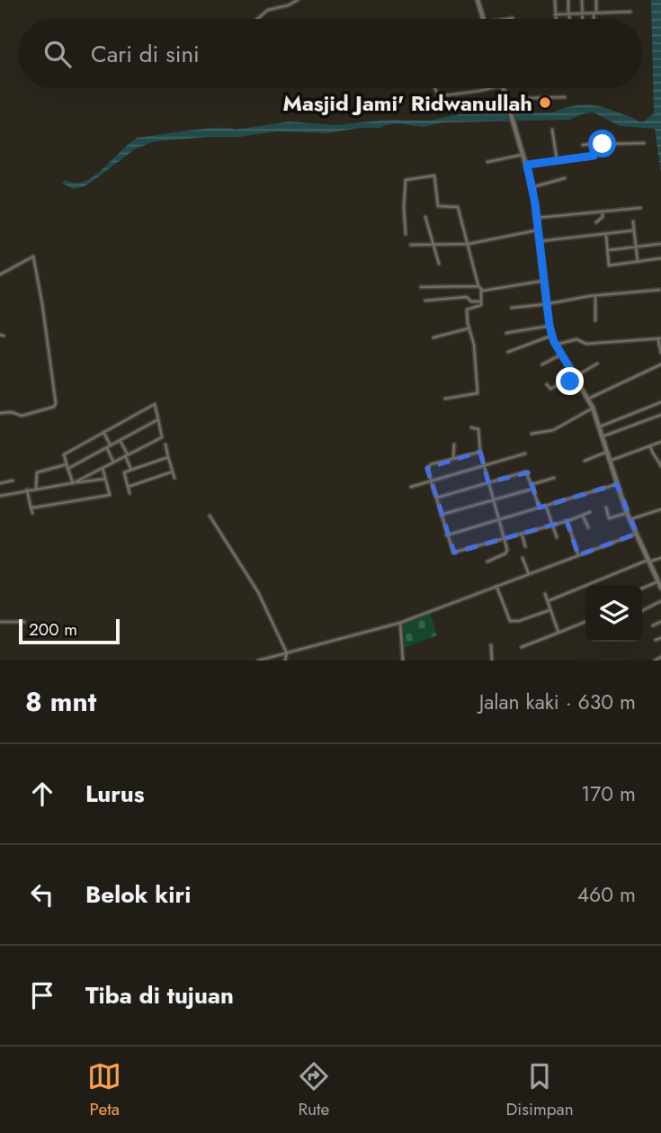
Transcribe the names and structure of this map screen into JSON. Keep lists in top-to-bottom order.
{
  "places": ["Masjid Jami' Ridwanullah"],
  "scale_bar": "200 m",
  "page": {
    "search": "Cari di sini",
    "scale": "200 m",
    "heading": ["8 mnt", "Jalan kaki · 630 m"],
    "list": [
      ["Lurus", "170 m"],
      ["Belok kiri", "460 m"],
      "Tiba di tujuan"
    ],
    "nav": ["Peta", "Rute", "Disimpan"]
  }
}
